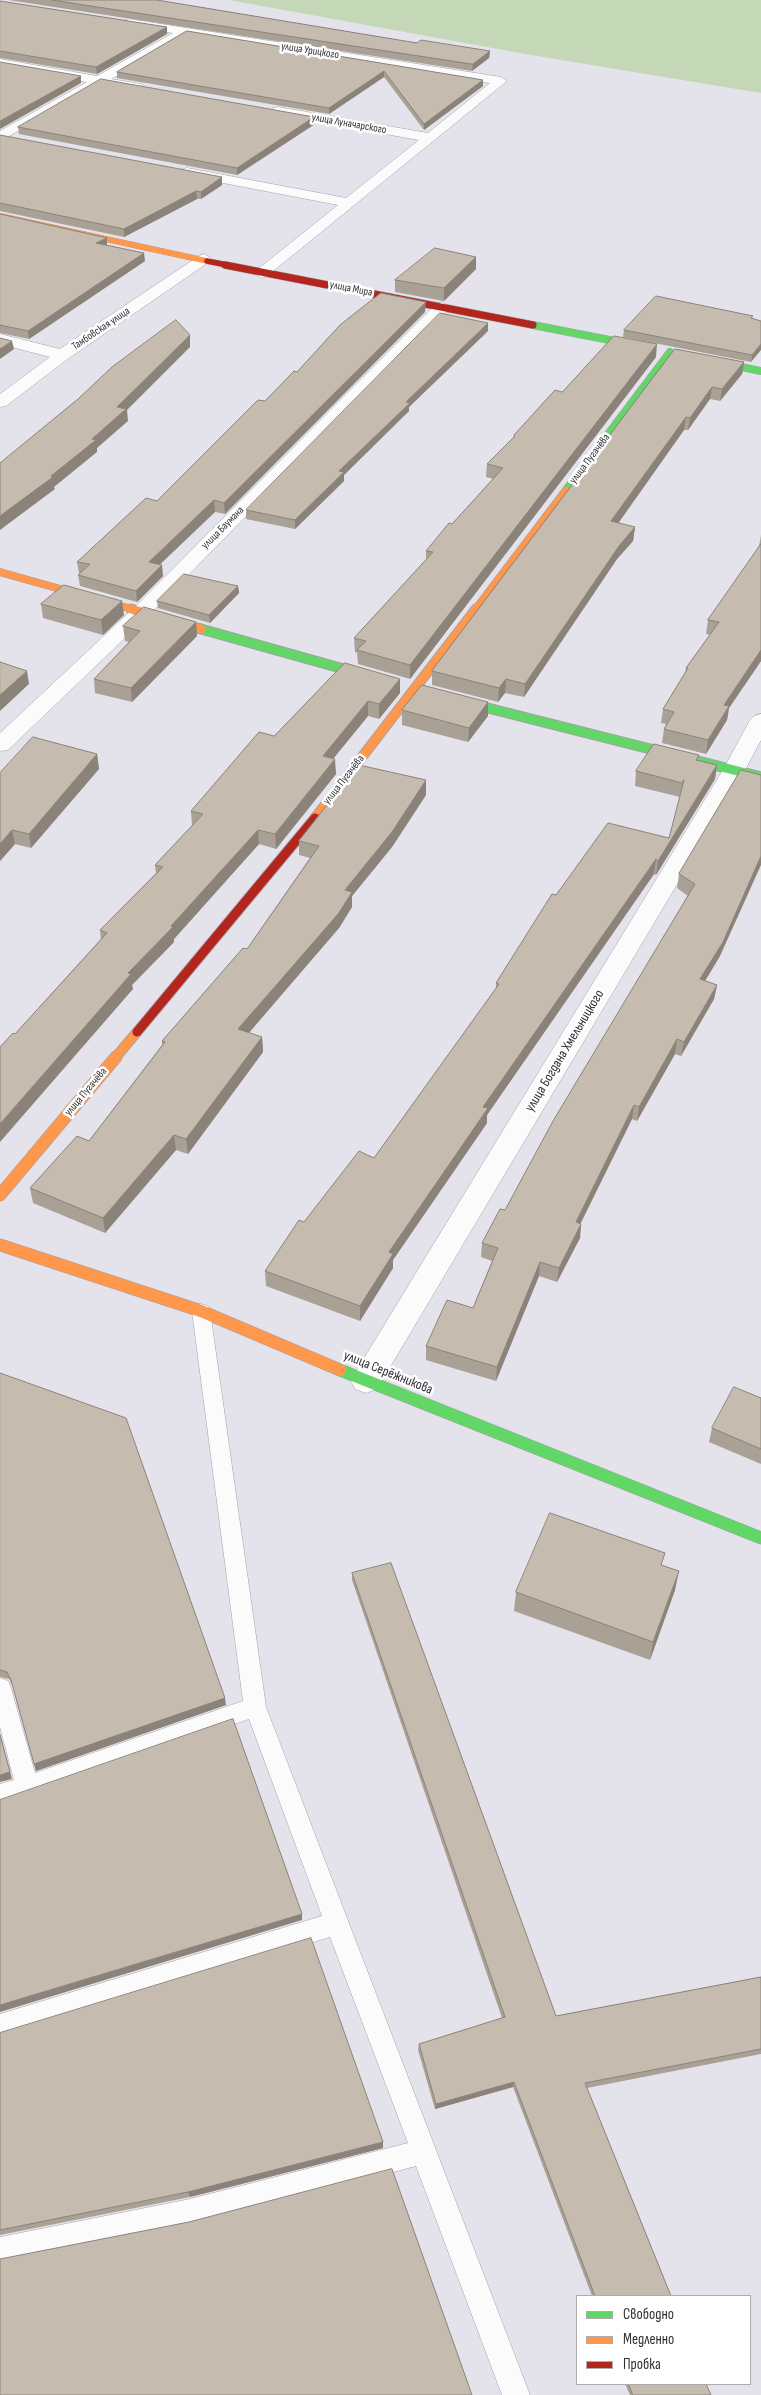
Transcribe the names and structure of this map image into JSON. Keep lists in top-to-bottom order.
{
  "streets": {
    "street": [
      "улица Урицкого",
      "улица Луначарского",
      "улица Мира",
      "Тамбовская улица",
      "улица Пугачёва",
      "улица Баумана",
      "улица Богдана Хмельницкого",
      "улица Серёжникова"
    ]
  },
  "crossings": [
    ["улица Урицкого", "улица Луначарского"],
    ["улица Мира", "Тамбовская улица"],
    ["улица Мира", "улица Пугачёва"],
    ["улица Мира", "улица Баумана"],
    ["улица Богдана Хмельницкого", "улица Серёжникова"]
  ],
  "legend": ["Свободно", "Медленно", "Пробка"]
}
